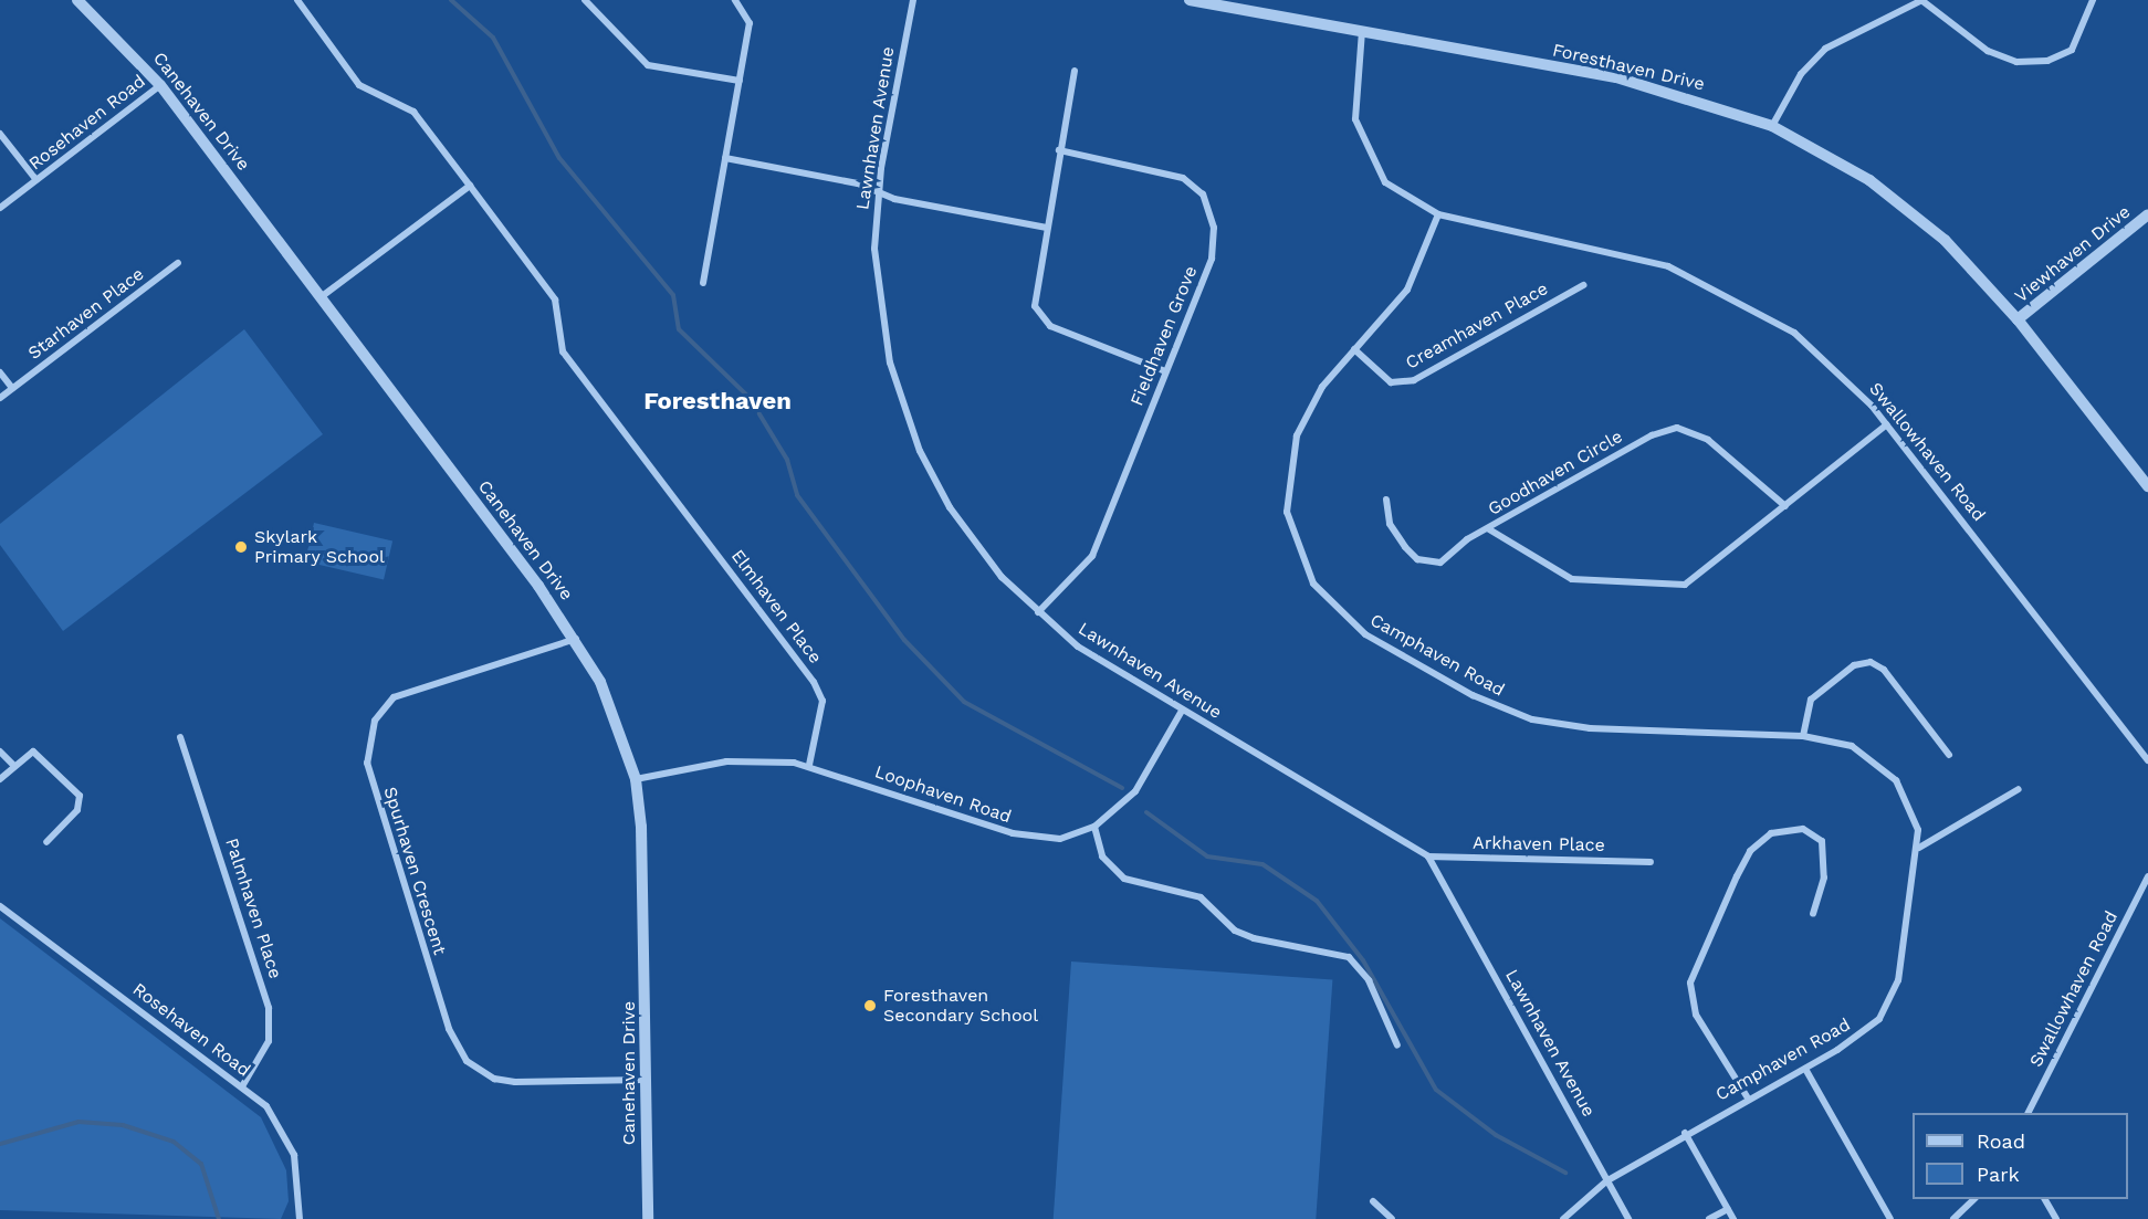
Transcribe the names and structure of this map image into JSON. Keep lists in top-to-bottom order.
{
  "streets": {
    "street": [
      "Foresthaven Drive",
      "Canehaven Drive",
      "Rosehaven Road",
      "Lawnhaven Avenue",
      "Viewhaven Drive",
      "Starhaven Place",
      "Creamhaven Place",
      "Fieldhaven Grove",
      "Swallowhaven Road",
      "Goodhaven Circle",
      "Elmhaven Place",
      "Camphaven Road",
      "Loophaven Road",
      "Arkhaven Place",
      "Spurhaven Crescent",
      "Palmhaven Place"
    ]
  },
  "crossings": [
    ["Foresthaven Drive", "Viewhaven Drive"],
    ["Foresthaven Drive", "Swallowhaven Road"],
    ["Canehaven Drive", "Rosehaven Road"],
    ["Canehaven Drive", "Loophaven Road"],
    ["Canehaven Drive", "Spurhaven Crescent"],
    ["Rosehaven Road", "Palmhaven Place"],
    ["Lawnhaven Avenue", "Fieldhaven Grove"],
    ["Lawnhaven Avenue", "Camphaven Road"],
    ["Lawnhaven Avenue", "Loophaven Road"],
    ["Lawnhaven Avenue", "Arkhaven Place"],
    ["Creamhaven Place", "Camphaven Road"],
    ["Swallowhaven Road", "Goodhaven Circle"],
    ["Swallowhaven Road", "Camphaven Road"],
    ["Elmhaven Place", "Loophaven Road"]
  ],
  "districts": ["Foresthaven"],
  "places": ["Skylark Primary School", "Foresthaven Secondary School"],
  "legend": ["Road", "Park"]
}
